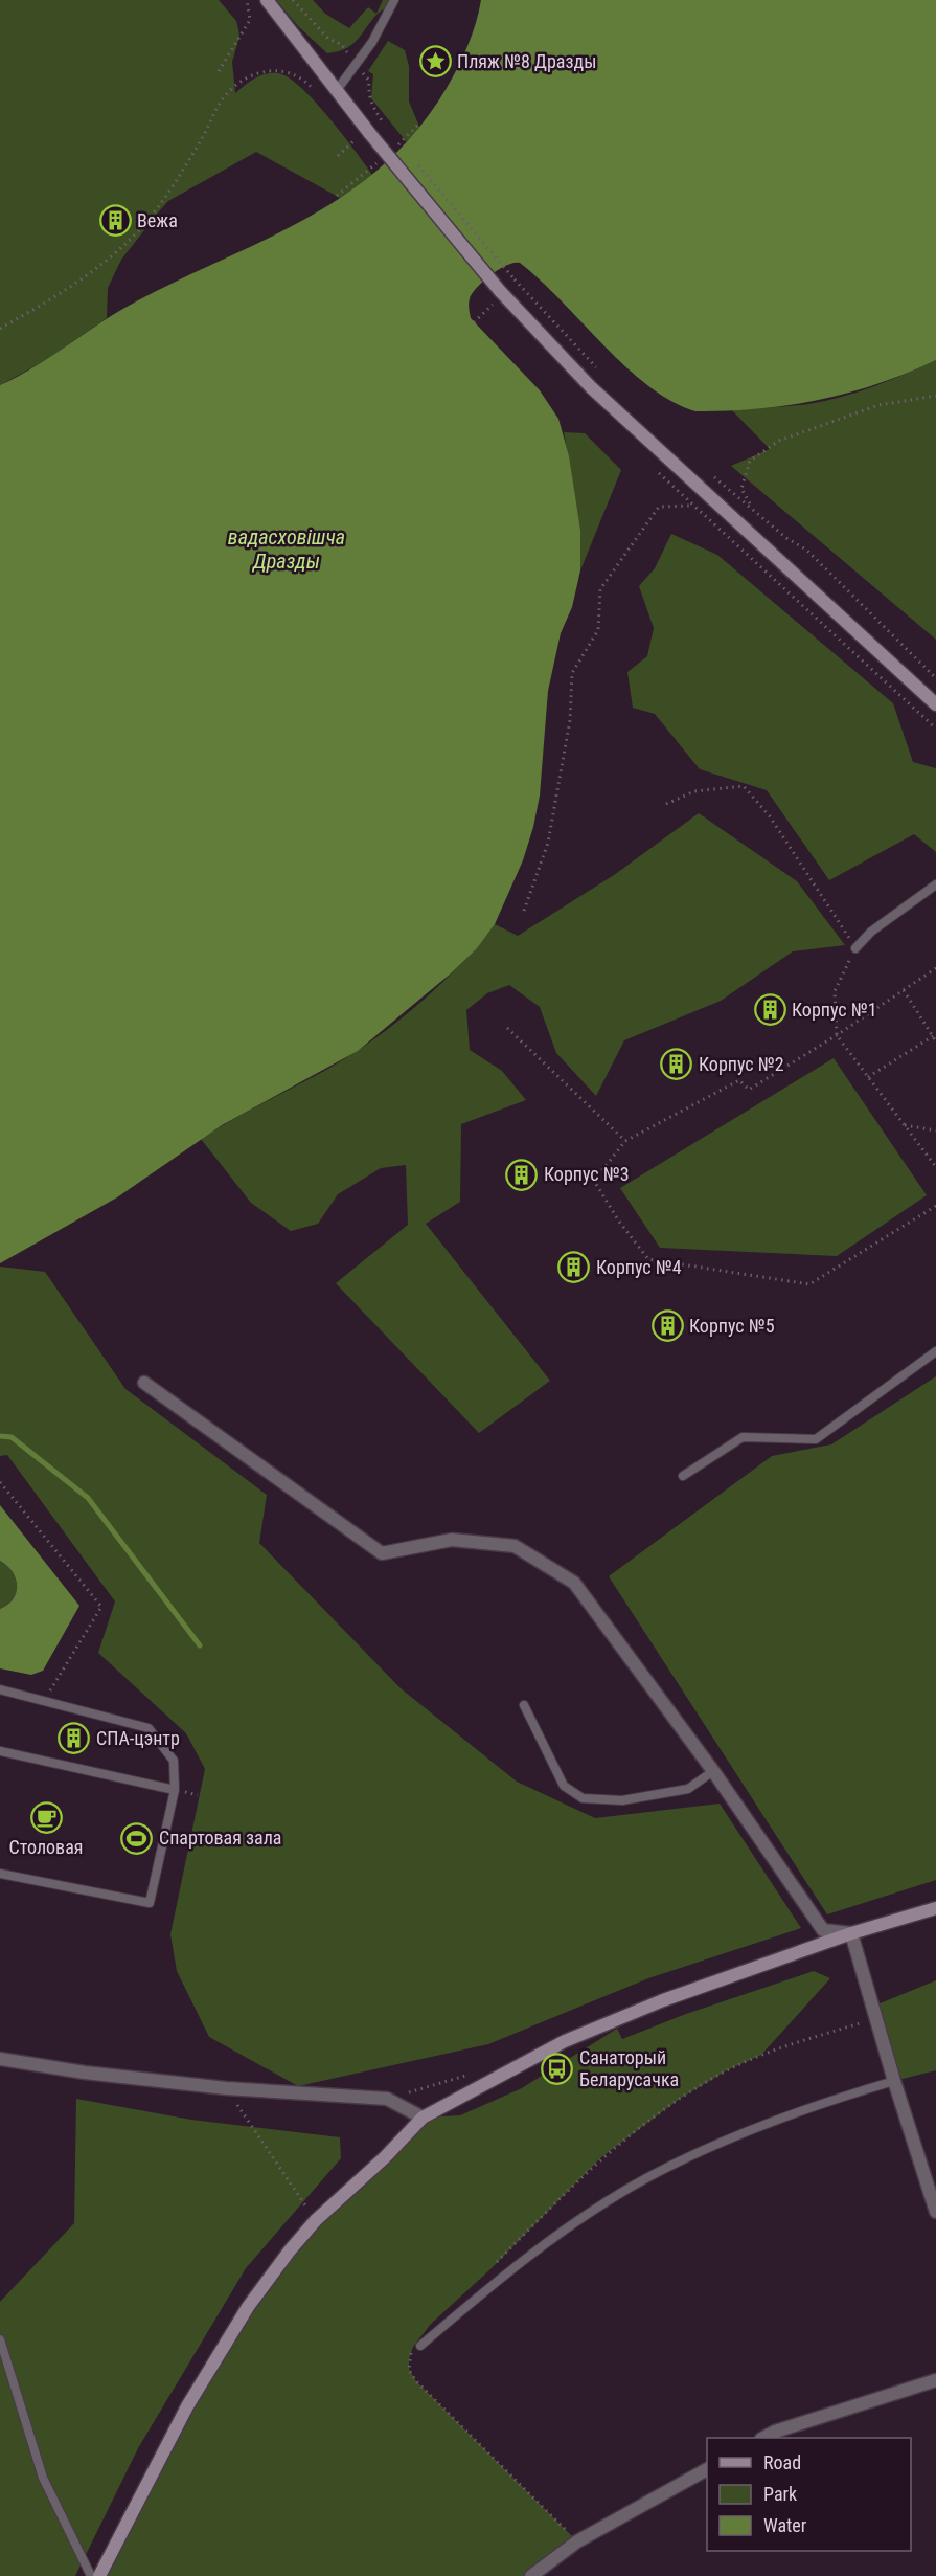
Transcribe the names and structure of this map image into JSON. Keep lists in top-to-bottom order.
{
  "water": ["вадасховішча Дразды"],
  "places": {
    "place": ["Пляж №8 Дразды"],
    "building": [
      "Вежа",
      "Корпус №1",
      "Корпус №2",
      "Корпус №3",
      "Корпус №4",
      "Корпус №5",
      "СПА-цэнтр"
    ],
    "cafe": ["Столовая"],
    "sports": ["Спартовая зала"],
    "bus stop": ["Санаторый Беларусачка"]
  },
  "legend": ["Road", "Park", "Water"]
}
